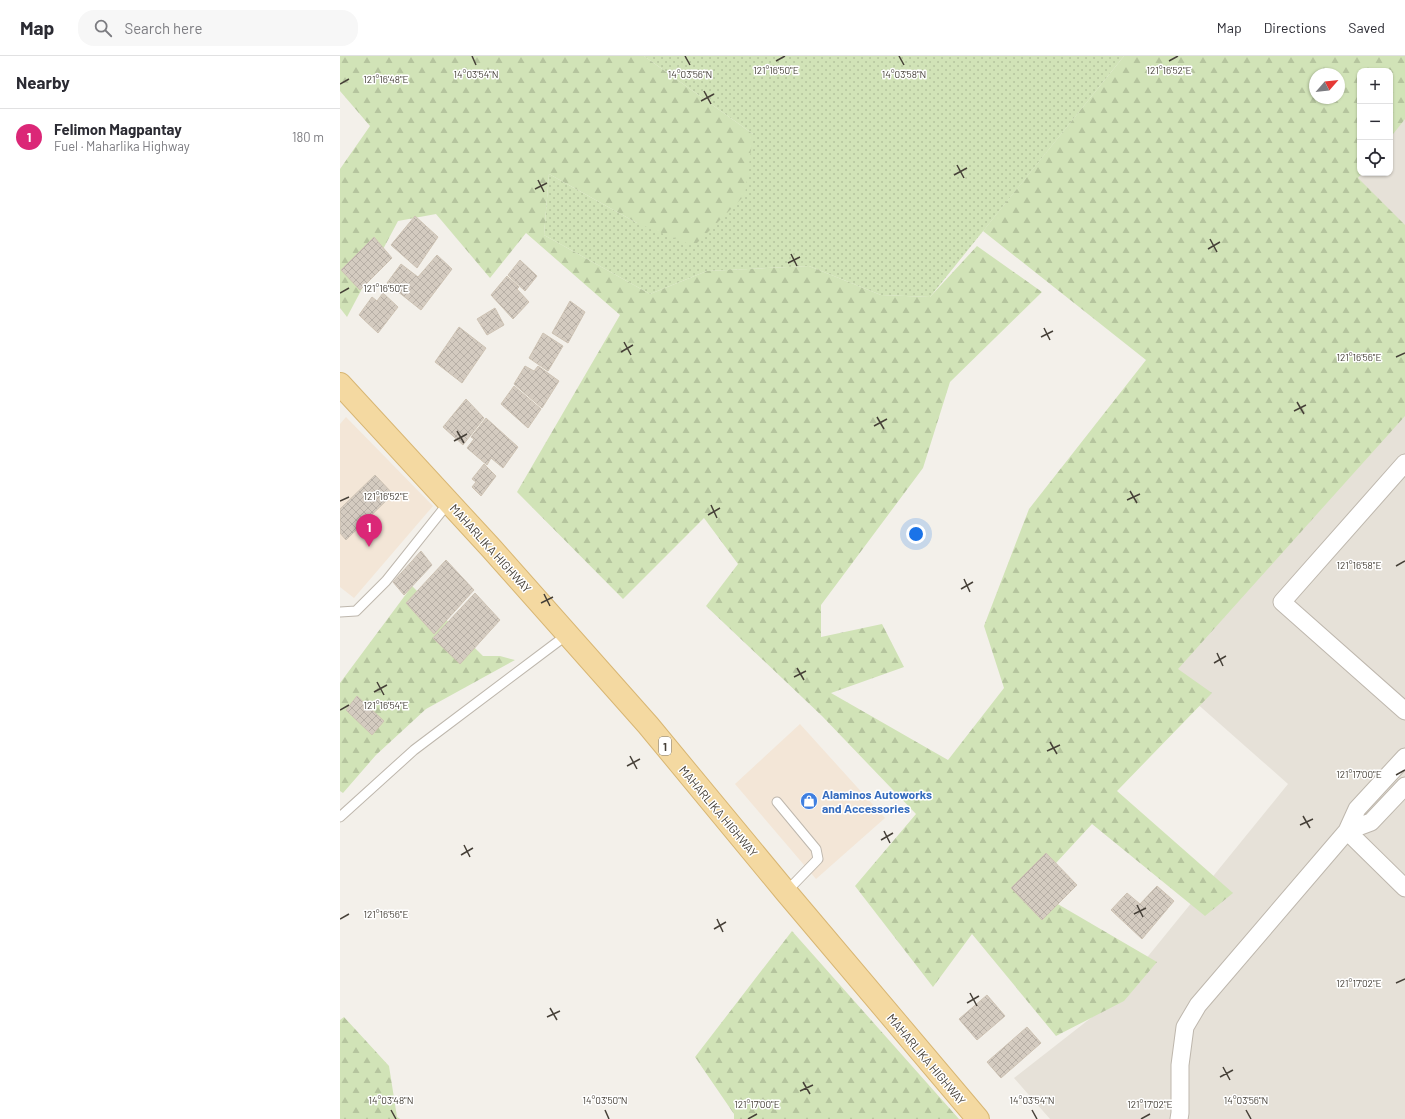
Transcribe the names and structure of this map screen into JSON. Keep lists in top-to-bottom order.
{
  "streets": {
    "main road": ["MAHARLIKA HIGHWAY", "1"]
  },
  "places": {
    "shop": ["Alaminos Autoworks and Accessories"]
  },
  "north": "top right",
  "page": {
    "header": "Map",
    "search": "Search here",
    "nav": ["Map", "Directions", "Saved"],
    "heading": "Nearby",
    "map_buttons": ["+", "−"],
    "list": [
      {
        "mark": "1",
        "name": "Felimon Magpantay",
        "note": "Fuel · Maharlika Highway",
        "value": "180 m"
      }
    ],
    "pins": "1"
  },
  "coordinates": [
    "121°16'50\"E",
    "121°16'52\"E",
    "14°03'54\"N",
    "14°03'56\"N",
    "14°03'58\"N",
    "121°16'48\"E",
    "121°16'56\"E",
    "121°16'58\"E",
    "121°16'54\"E",
    "121°17'00\"E",
    "121°17'02\"E",
    "14°03'48\"N",
    "14°03'50\"N"
  ]
}
